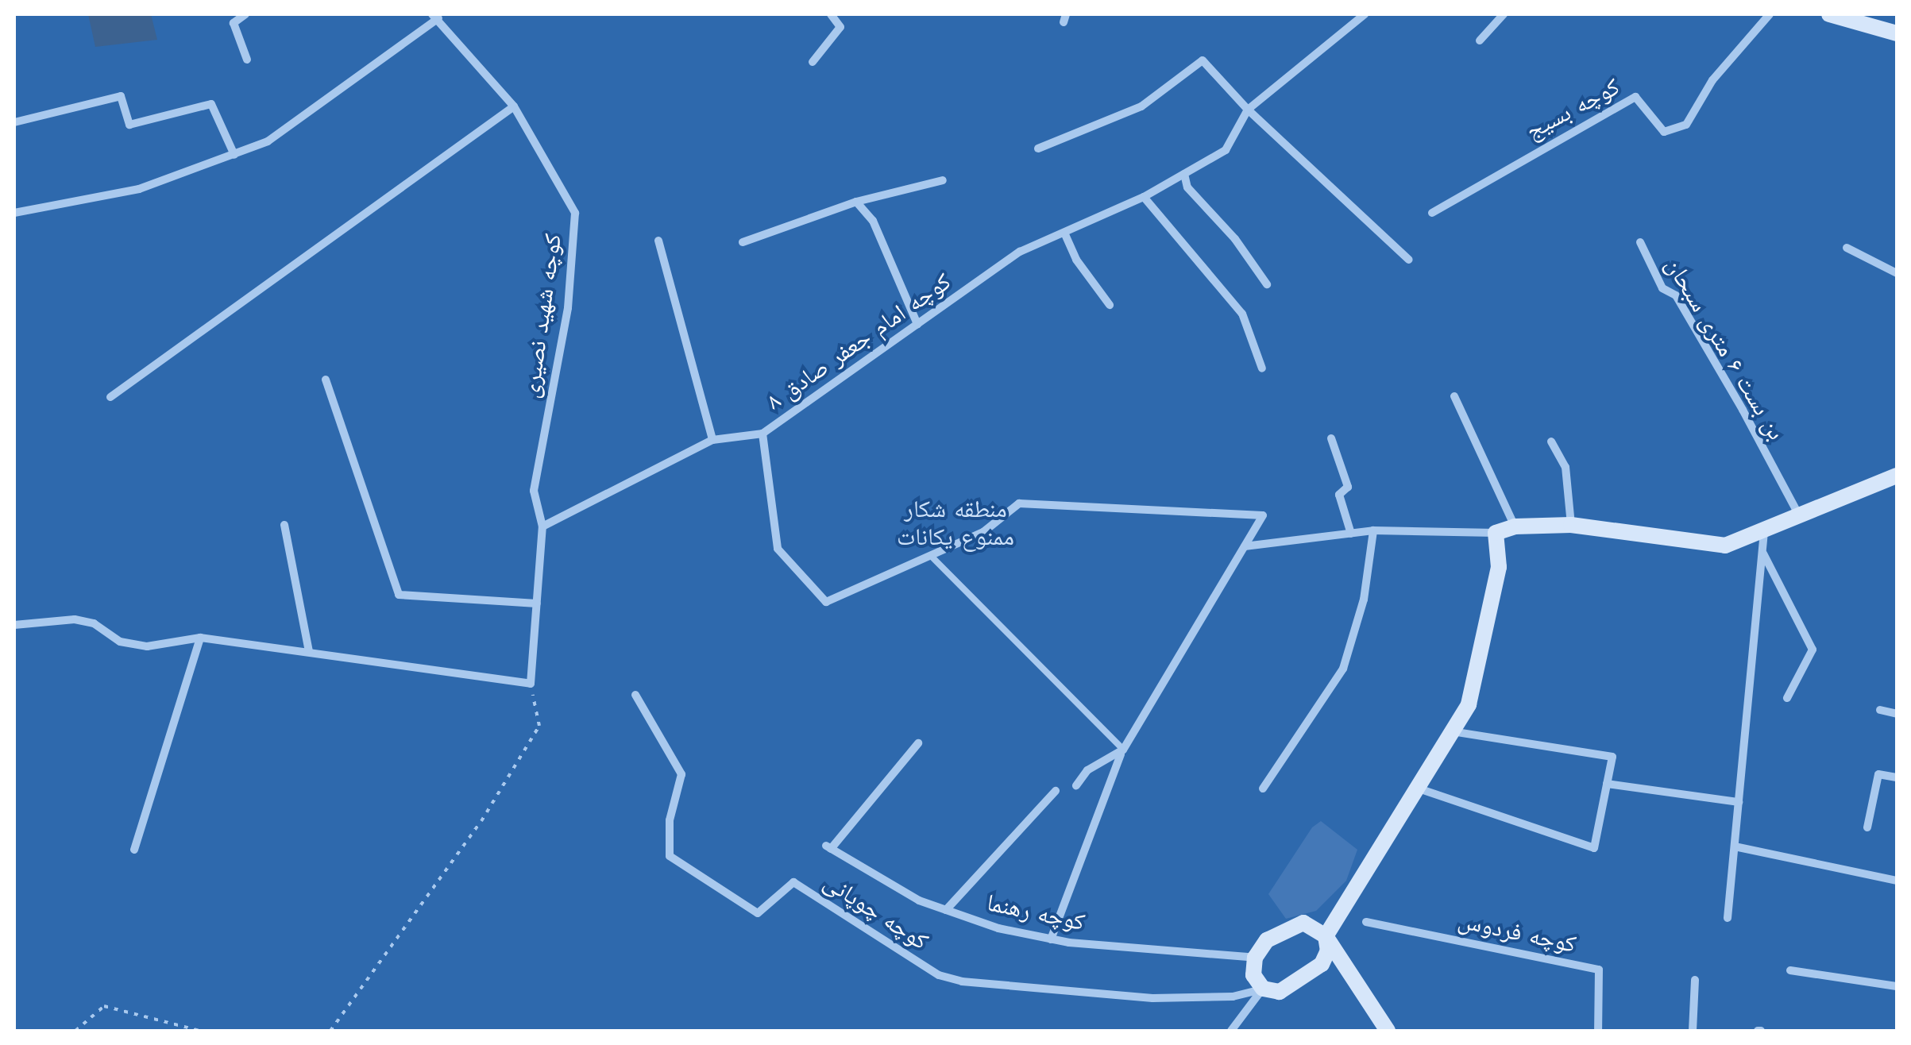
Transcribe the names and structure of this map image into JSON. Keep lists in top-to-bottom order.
{
  "streets": {
    "street": [
      "کوچه بسیج",
      "کوچه شهید نصیری",
      "کوچه امام جعفر صادق ۸",
      "بن بست ۶ متری سبحان",
      "کوچه چوپانی",
      "کوچه رهنما",
      "کوچه فردوس"
    ]
  },
  "crossings": [
    ["کوچه شهید نصیری", "کوچه امام جعفر صادق ۸"],
    ["کوچه چوپانی", "کوچه رهنما"]
  ],
  "parks": ["منطقه شکار ممنوع یکانات"]
}
